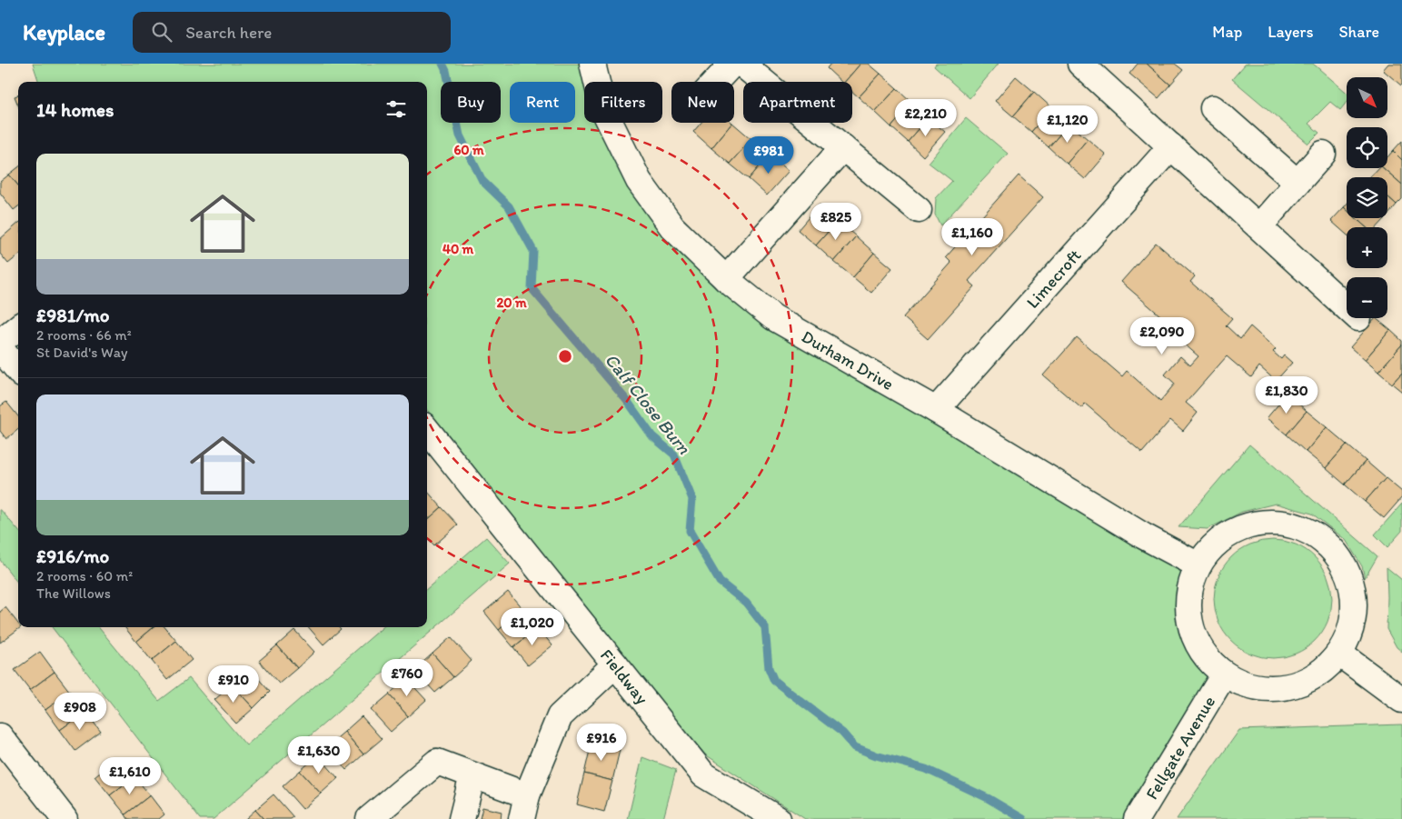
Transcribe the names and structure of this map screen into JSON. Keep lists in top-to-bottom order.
{
  "streets": {
    "street": [
      "Limecroft",
      "Durham Drive",
      "Fieldway",
      "Fellgate Avenue"
    ]
  },
  "crossings": [
    ["Limecroft", "Durham Drive"]
  ],
  "water": ["Calf Close Burn"],
  "north": "bottom right",
  "page": {
    "header": "Keyplace",
    "search": "Search here",
    "nav": ["Map", "Layers", "Share"],
    "map_buttons": ["+", "−"],
    "chip": [
      "Buy",
      "Rent",
      "Filters",
      "New",
      "Apartment"
    ],
    "heading": "14 homes",
    "price": [
      "£2,210",
      "£1,120",
      "£981",
      "£825",
      "£1,160",
      "£2,090",
      "£1,830",
      "£1,020",
      "£760",
      "£910",
      "£908",
      "£916",
      "£1,630",
      "£1,610"
    ],
    "list": [
      {
        "name": "£981/mo",
        "note": "2 rooms · 66 m² · St David's Way"
      },
      {
        "name": "£916/mo",
        "note": "2 rooms · 60 m² · The Willows"
      }
    ]
  },
  "rings": ["60 m", "40 m", "20 m"]
}
